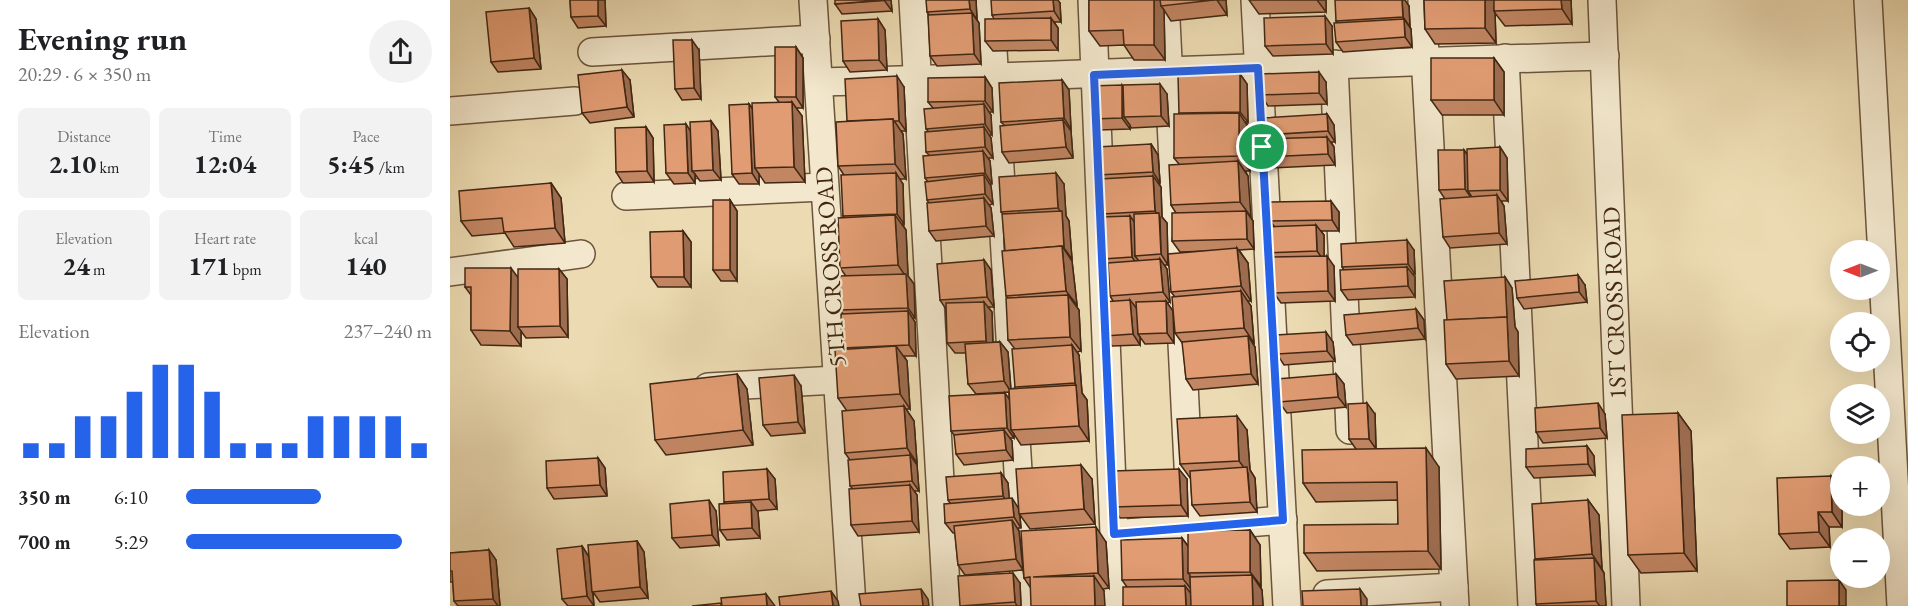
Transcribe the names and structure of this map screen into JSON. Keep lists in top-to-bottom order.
{
  "streets": {
    "street": ["5TH CROSS ROAD", "1ST CROSS ROAD"]
  },
  "north": "left",
  "page": {
    "heading": ["Evening run", "20:29 · 6 × 350 m"],
    "stats": [
      ["Distance", "2.10 km"],
      ["Time", "12:04"],
      ["Pace", "5:45 /km"],
      ["Elevation", "24 m"],
      ["Heart rate", "171 bpm"],
      ["kcal", "140"]
    ],
    "map_buttons": ["+", "−"],
    "chart": ["Elevation", "237–240 m"],
    "list": [
      {
        "name": "350 m",
        "note": "6:10"
      },
      {
        "name": "700 m",
        "note": "5:29"
      }
    ]
  }
}
